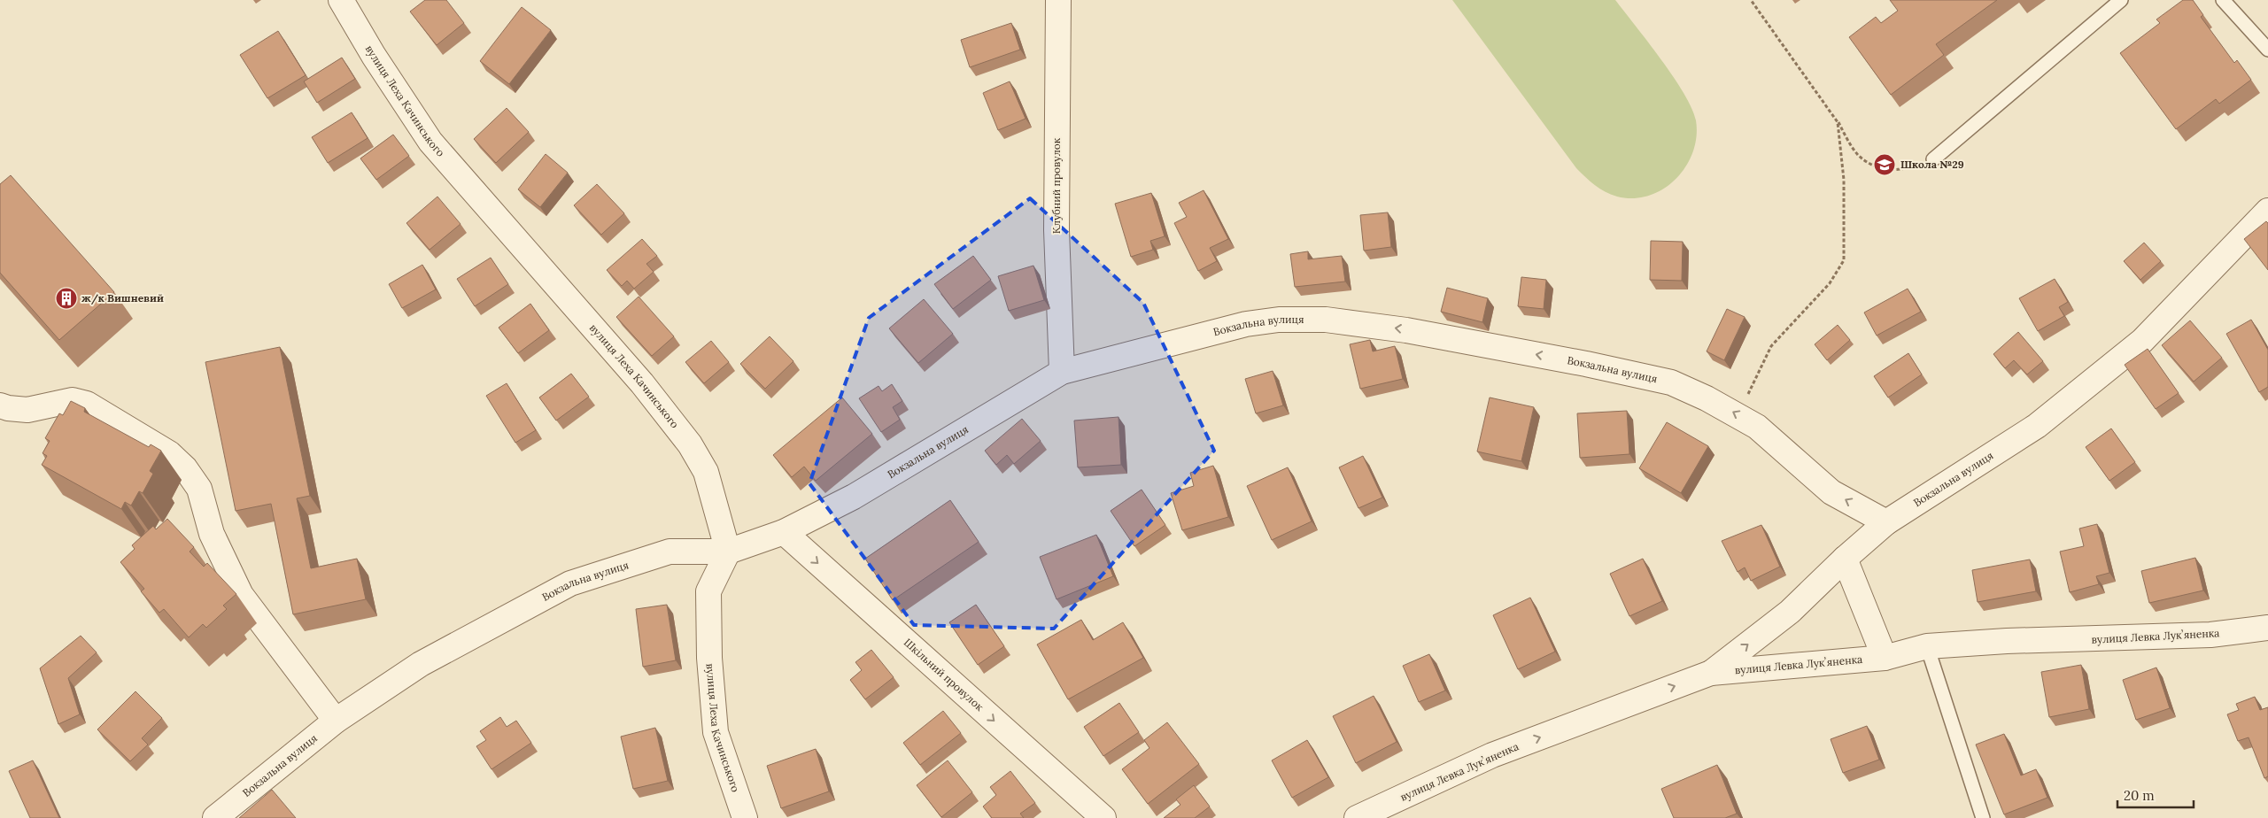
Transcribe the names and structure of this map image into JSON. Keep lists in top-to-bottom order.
{
  "streets": {
    "street": [
      "вулиця Леха Качинського",
      "Клубний провулок",
      "Вокзальна вулиця",
      "вулиця Левка Лукʼяненка",
      "Шкільний провулок"
    ]
  },
  "crossings": [
    ["вулиця Леха Качинського", "Вокзальна вулиця"],
    ["Клубний провулок", "Вокзальна вулиця"],
    ["Вокзальна вулиця", "Шкільний провулок"]
  ],
  "one_way": ["Вокзальна вулиця", "вулиця Левка Лукʼяненка", "Шкільний провулок"],
  "places": {
    "school or university": ["Школа №29"],
    "building": ["ж/к Вишневий"]
  },
  "scale_bar": "20 m"
}
